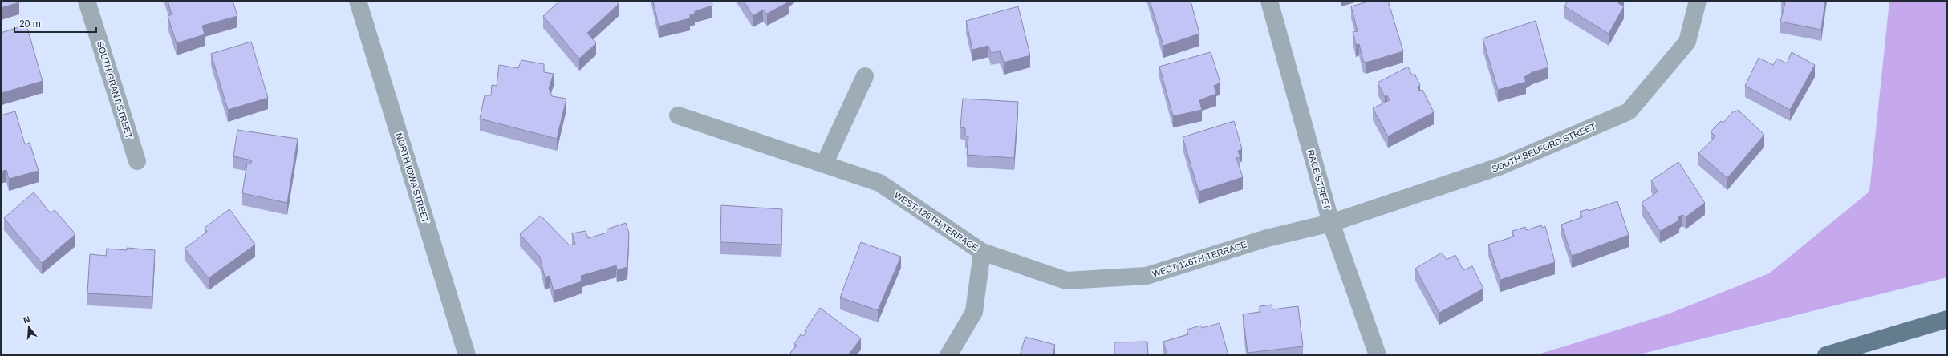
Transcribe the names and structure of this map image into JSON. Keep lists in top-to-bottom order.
{
  "streets": {
    "street": [
      "SOUTH GRANT STREET",
      "SOUTH BELFORD STREET",
      "NORTH IOWA STREET",
      "RACE STREET",
      "WEST 126TH TERRACE"
    ]
  },
  "crossings": [
    ["SOUTH BELFORD STREET", "RACE STREET"],
    ["SOUTH BELFORD STREET", "WEST 126TH TERRACE"],
    ["RACE STREET", "WEST 126TH TERRACE"]
  ],
  "scale_bar": "20 m",
  "north": "top"
}
